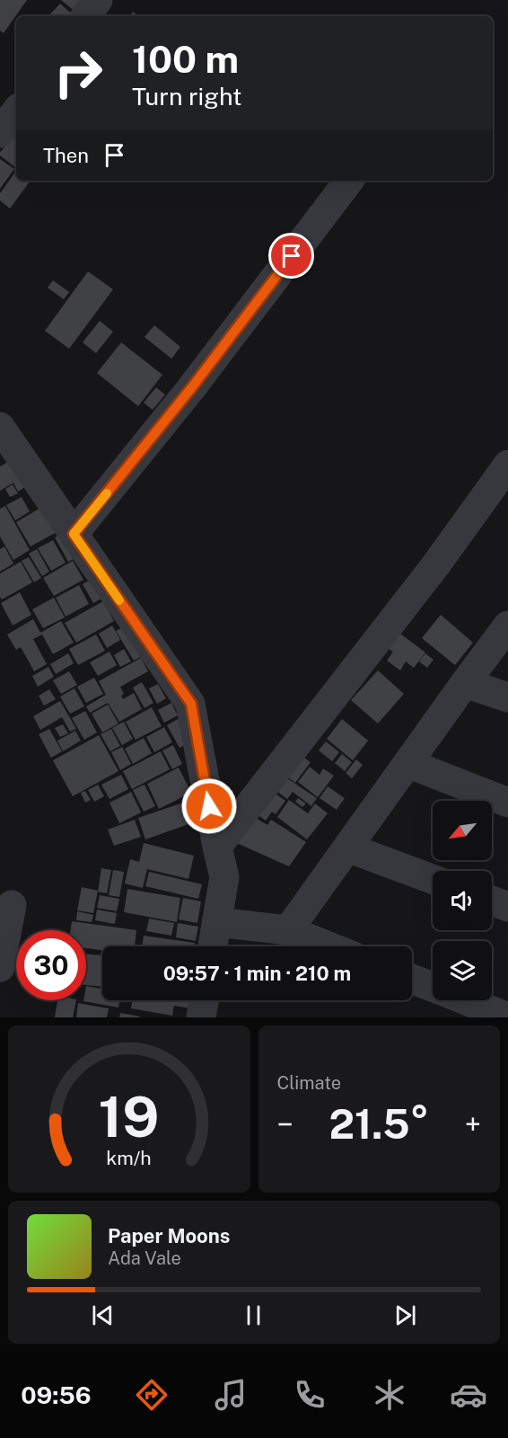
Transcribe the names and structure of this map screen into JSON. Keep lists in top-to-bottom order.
{
  "north": "bottom left",
  "page": {
    "turn": ["100 m", "Turn right"],
    "then": "Then",
    "limit": "30",
    "trip": "09:57 · 1 min · 210 m",
    "tile": "Climate",
    "heat": ["−", "21.5°", "+"],
    "song": ["Paper Moons", "Ada Vale"],
    "tabs": "09:56",
    "gauge": ["19", "km/h"]
  }
}
